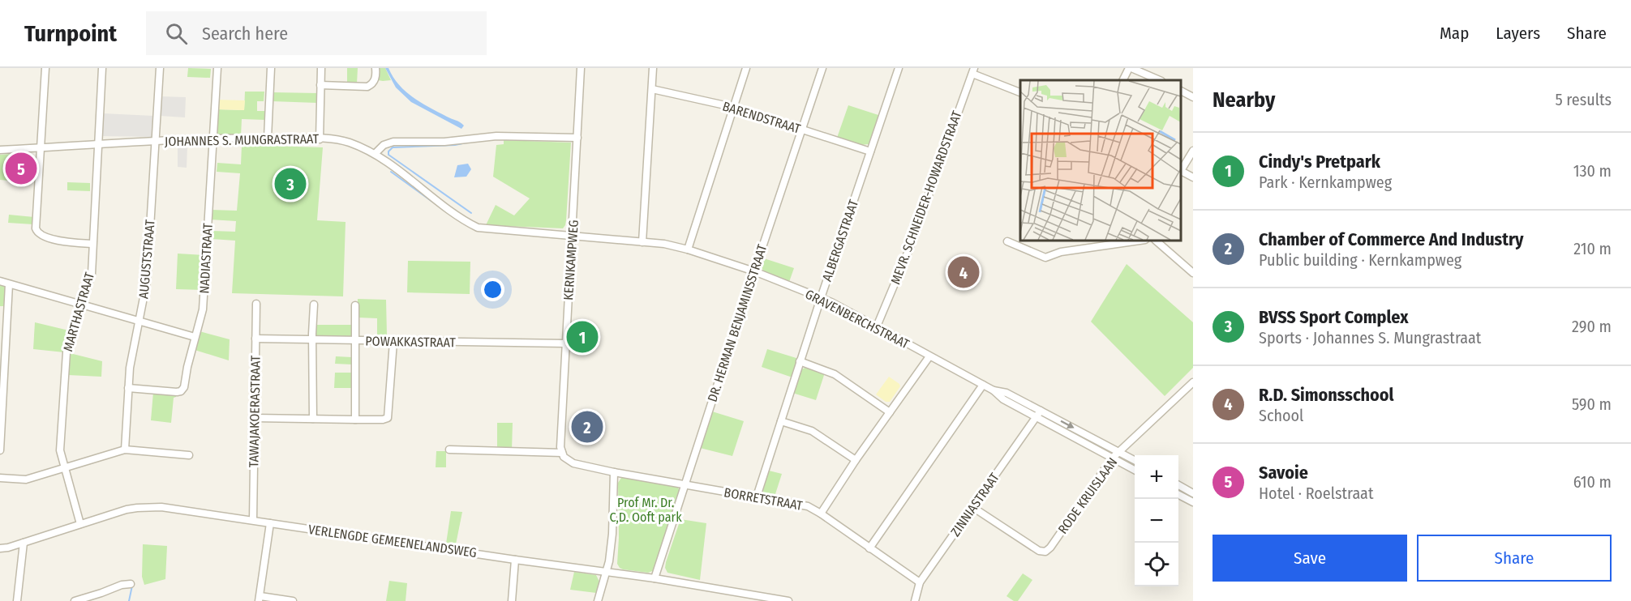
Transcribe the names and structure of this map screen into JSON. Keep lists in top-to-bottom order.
{
  "streets": {
    "street": [
      "BARENDSTRAAT",
      "JOHANNES S. MUNGRASTRAAT",
      "MEVR. SCHNEIDER-HOWARDSTRAAT",
      "ALBERGASTRAAT",
      "NADIASTRAAT",
      "AUGUSTSTRAAT",
      "KERNKAMPWEG",
      "MARTHASTRAAT",
      "GRAVENBERCHSTRAAT",
      "DR. HERMAN BENJAMINSSTRAAT",
      "POWAKKASTRAAT",
      "TAWAJAKOERASTRAAT",
      "RODE KRUISLAAN",
      "BORRETSTRAAT",
      "ZINNIASTRAAT",
      "VERLENGDE GEMEENELANDSWEG"
    ]
  },
  "crossings": [
    ["BARENDSTRAAT", "ALBERGASTRAAT"],
    ["BARENDSTRAAT", "DR. HERMAN BENJAMINSSTRAAT"],
    ["JOHANNES S. MUNGRASTRAAT", "NADIASTRAAT"],
    ["JOHANNES S. MUNGRASTRAAT", "AUGUSTSTRAAT"],
    ["JOHANNES S. MUNGRASTRAAT", "KERNKAMPWEG"],
    ["JOHANNES S. MUNGRASTRAAT", "MARTHASTRAAT"],
    ["JOHANNES S. MUNGRASTRAAT", "GRAVENBERCHSTRAAT"],
    ["MEVR. SCHNEIDER-HOWARDSTRAAT", "GRAVENBERCHSTRAAT"],
    ["ALBERGASTRAAT", "GRAVENBERCHSTRAAT"],
    ["ALBERGASTRAAT", "BORRETSTRAAT"],
    ["NADIASTRAAT", "AUGUSTSTRAAT"],
    ["KERNKAMPWEG", "GRAVENBERCHSTRAAT"],
    ["KERNKAMPWEG", "POWAKKASTRAAT"],
    ["MARTHASTRAAT", "VERLENGDE GEMEENELANDSWEG"],
    ["GRAVENBERCHSTRAAT", "DR. HERMAN BENJAMINSSTRAAT"],
    ["GRAVENBERCHSTRAAT", "RODE KRUISLAAN"],
    ["GRAVENBERCHSTRAAT", "ZINNIASTRAAT"],
    ["DR. HERMAN BENJAMINSSTRAAT", "BORRETSTRAAT"],
    ["DR. HERMAN BENJAMINSSTRAAT", "VERLENGDE GEMEENELANDSWEG"],
    ["POWAKKASTRAAT", "TAWAJAKOERASTRAAT"],
    ["TAWAJAKOERASTRAAT", "VERLENGDE GEMEENELANDSWEG"],
    ["RODE KRUISLAAN", "ZINNIASTRAAT"],
    ["BORRETSTRAAT", "ZINNIASTRAAT"]
  ],
  "parks": ["Prof Mr. Dr. C,D. Ooft park"],
  "page": {
    "header": "Turnpoint",
    "search": "Search here",
    "nav": ["Map", "Layers", "Share"],
    "heading": ["Nearby", "5 results"],
    "list": [
      {
        "mark": "1",
        "name": "Cindy's Pretpark",
        "note": "Park · Kernkampweg",
        "value": "130 m"
      },
      {
        "mark": "2",
        "name": "Chamber of Commerce And Industry",
        "note": "Public building · Kernkampweg",
        "value": "210 m"
      },
      {
        "mark": "3",
        "name": "BVSS Sport Complex",
        "note": "Sports · Johannes S. Mungrastraat",
        "value": "290 m"
      },
      {
        "mark": "4",
        "name": "R.D. Simonsschool",
        "note": "School",
        "value": "590 m"
      },
      {
        "mark": "5",
        "name": "Savoie",
        "note": "Hotel · Roelstraat",
        "value": "610 m"
      }
    ],
    "pins": [
      "5",
      "3",
      "4",
      "1",
      "2"
    ],
    "map_buttons": ["+", "−"],
    "buttons": ["Save", "Share"]
  }
}
